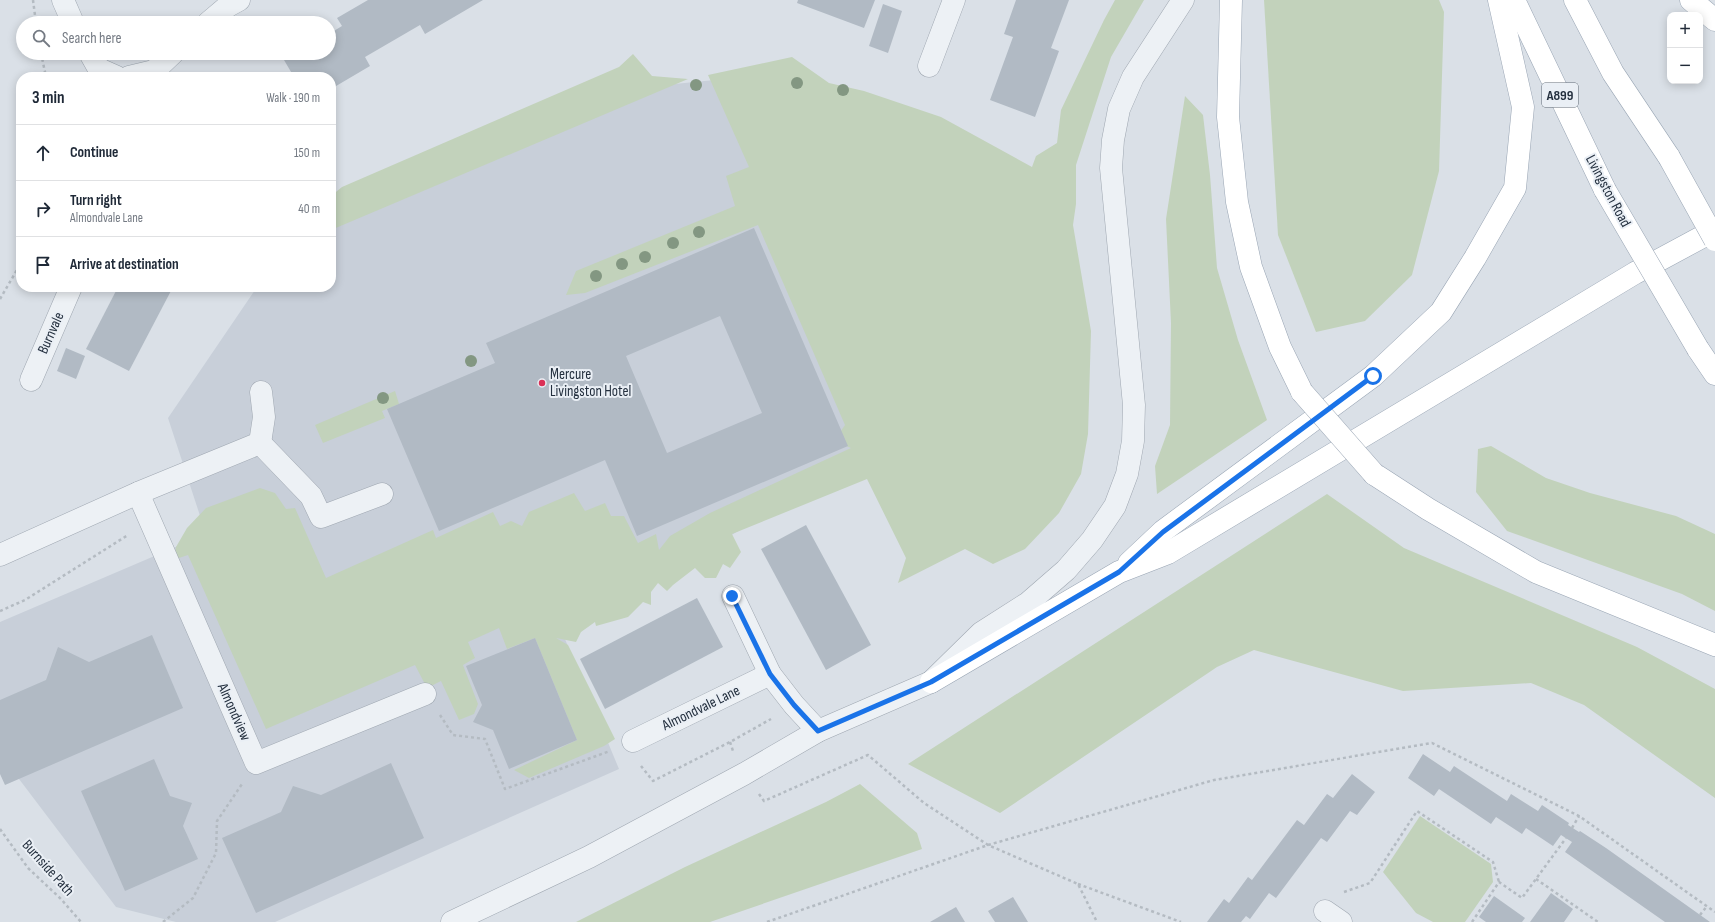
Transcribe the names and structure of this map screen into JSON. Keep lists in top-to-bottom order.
{
  "streets": {
    "main road": ["A899", "Livingston Road"],
    "street": ["Burnvale", "Almondvale Lane", "Almondview"],
    "path": ["Burnside Path"]
  },
  "places": ["Mercure Livingston Hotel"],
  "page": {
    "map_buttons": ["+", "−"],
    "search": "Search here",
    "heading": ["3 min", "Walk · 190 m"],
    "list": [
      ["Continue", "150 m"],
      ["Turn right", "Almondvale Lane", "40 m"],
      "Arrive at destination"
    ]
  }
}
